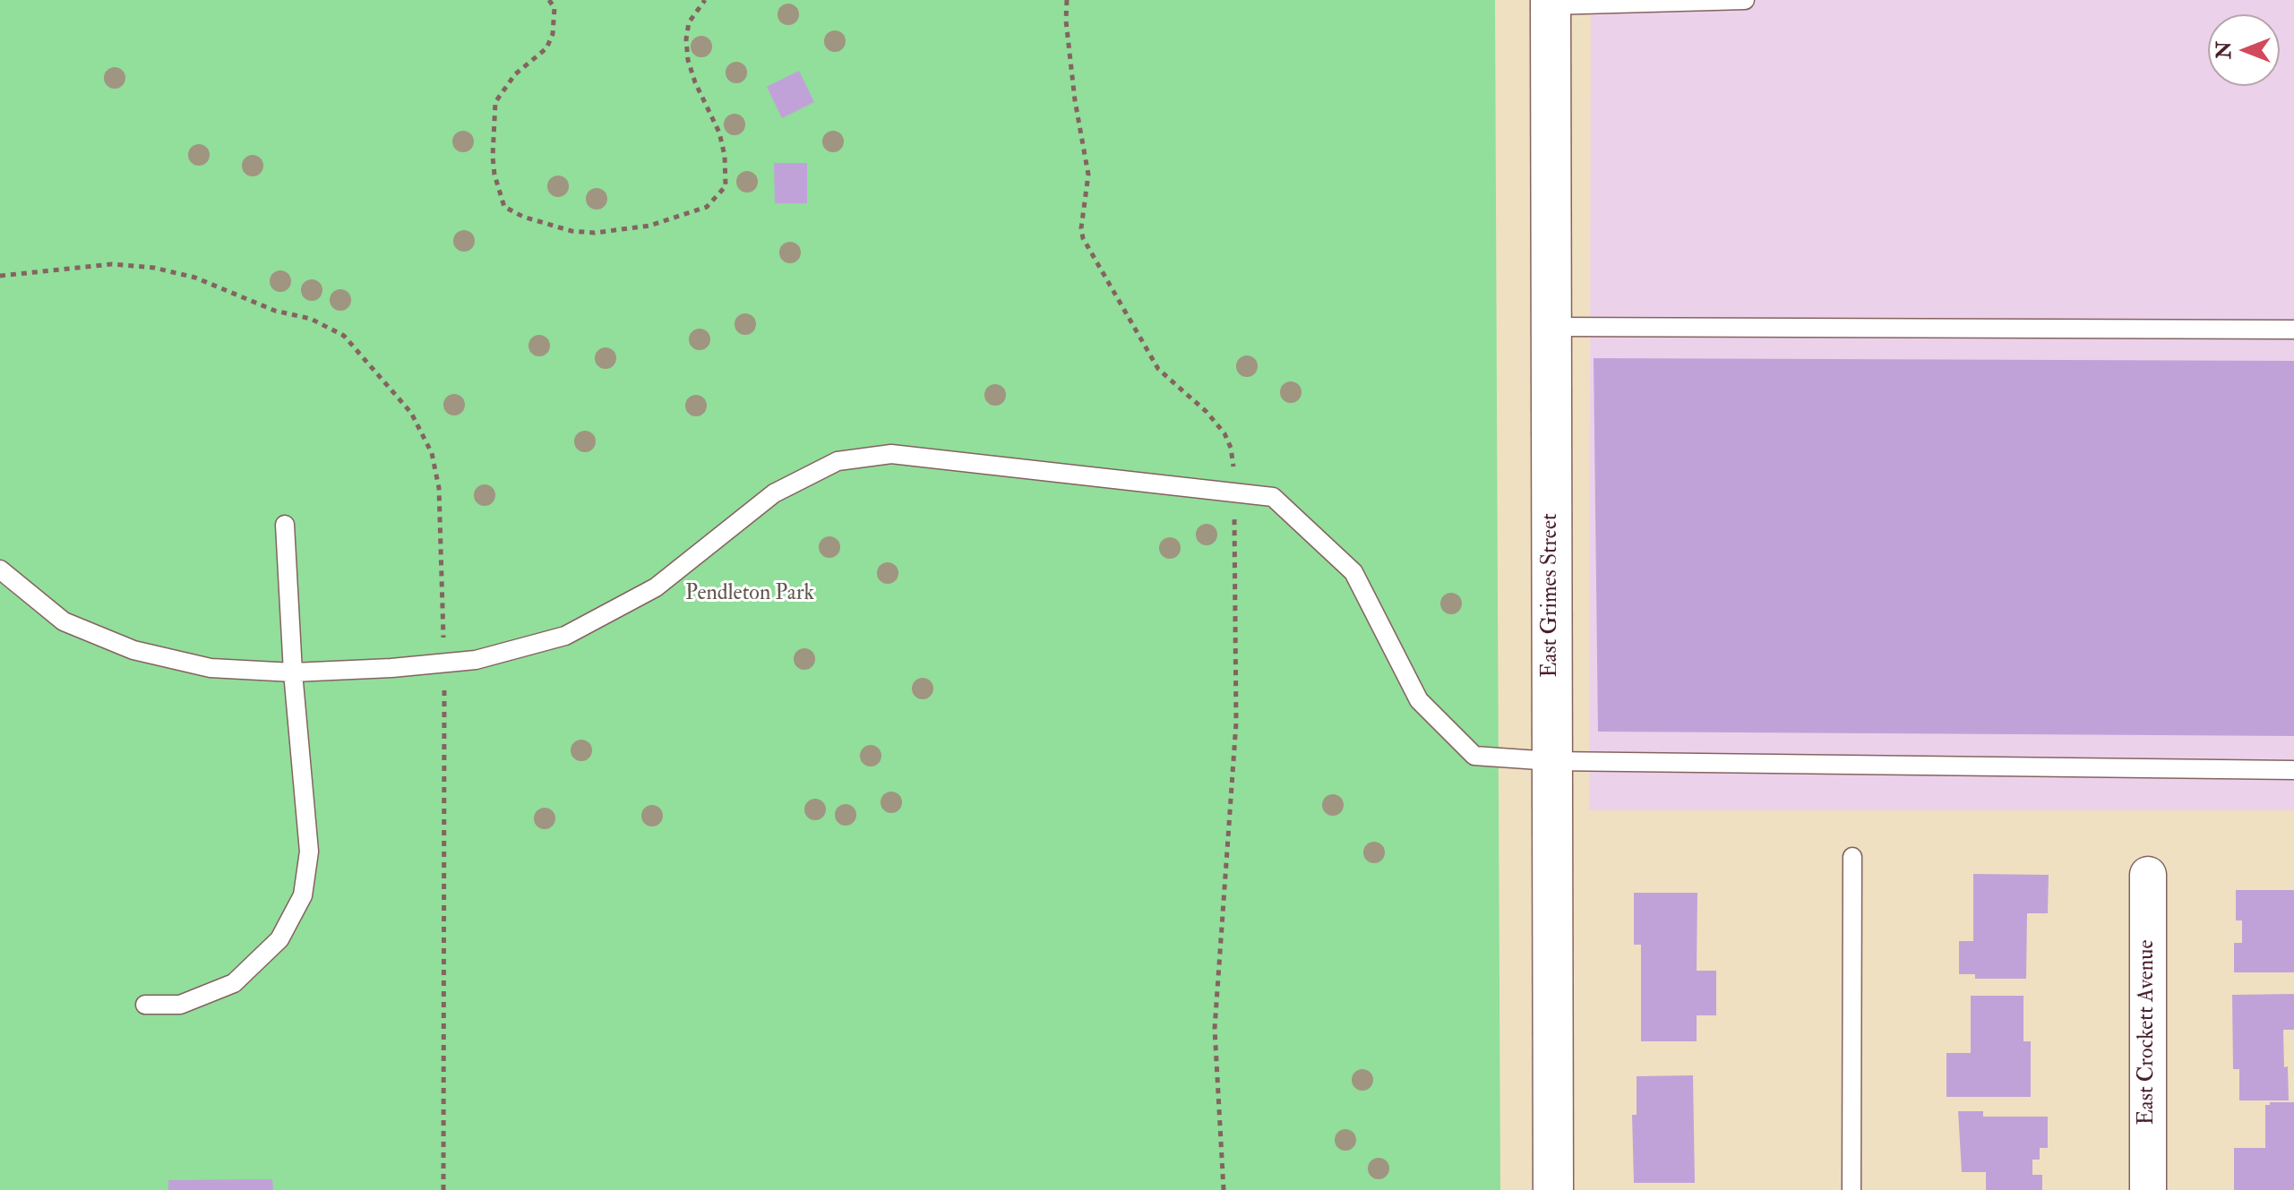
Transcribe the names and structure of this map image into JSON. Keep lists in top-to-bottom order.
{
  "streets": {
    "street": ["East Grimes Street", "East Crockett Avenue"]
  },
  "parks": ["Pendleton Park"],
  "north": "left"
}
